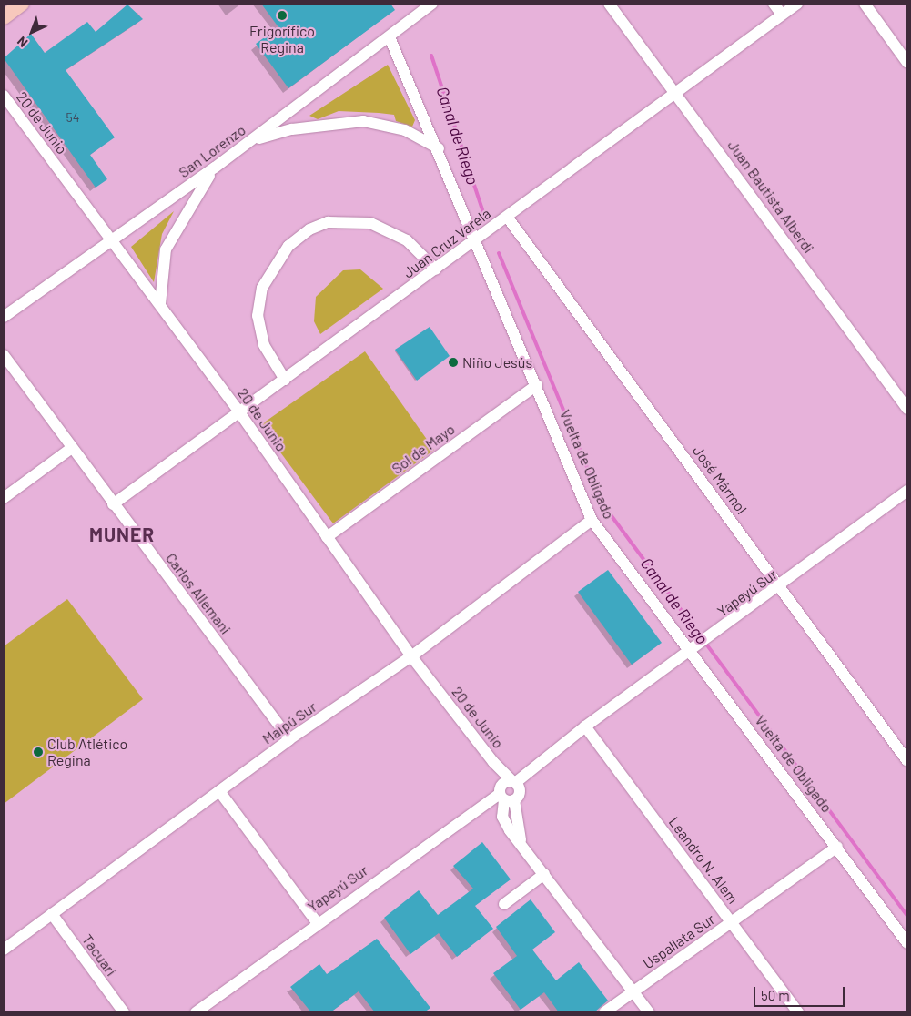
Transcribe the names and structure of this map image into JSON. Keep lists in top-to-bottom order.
{
  "streets": {
    "street": [
      "20 de Junio",
      "San Lorenzo",
      "Juan Bautista Alberdi",
      "Juan Cruz Varela",
      "Sol de Mayo",
      "Vuelta de Obligado",
      "José Mármol",
      "Yapeyú Sur",
      "Carlos Allemani",
      "Maipú Sur",
      "Leandro N. Alem",
      "Uspallata Sur",
      "Tacuarí"
    ]
  },
  "crossings": [
    ["20 de Junio", "San Lorenzo"],
    ["20 de Junio", "Juan Cruz Varela"],
    ["20 de Junio", "Sol de Mayo"],
    ["20 de Junio", "Yapeyú Sur"],
    ["20 de Junio", "Maipú Sur"],
    ["20 de Junio", "Uspallata Sur"],
    ["San Lorenzo", "Vuelta de Obligado"],
    ["Juan Bautista Alberdi", "Juan Cruz Varela"],
    ["Juan Cruz Varela", "Vuelta de Obligado"],
    ["Juan Cruz Varela", "José Mármol"],
    ["Juan Cruz Varela", "Carlos Allemani"],
    ["Sol de Mayo", "Vuelta de Obligado"],
    ["Vuelta de Obligado", "Yapeyú Sur"],
    ["Vuelta de Obligado", "Maipú Sur"],
    ["Vuelta de Obligado", "Uspallata Sur"],
    ["José Mármol", "Yapeyú Sur"],
    ["Yapeyú Sur", "Leandro N. Alem"],
    ["Carlos Allemani", "Maipú Sur"],
    ["Maipú Sur", "Tacuarí"],
    ["Leandro N. Alem", "Uspallata Sur"]
  ],
  "districts": ["MUNER"],
  "water": ["Canal de Riego"],
  "places": ["Frigorífico Regina", "Niño Jesús", "Club Atlético Regina"],
  "house_numbers": ["54"],
  "scale_bar": "50 m",
  "north": "bottom left"
}
